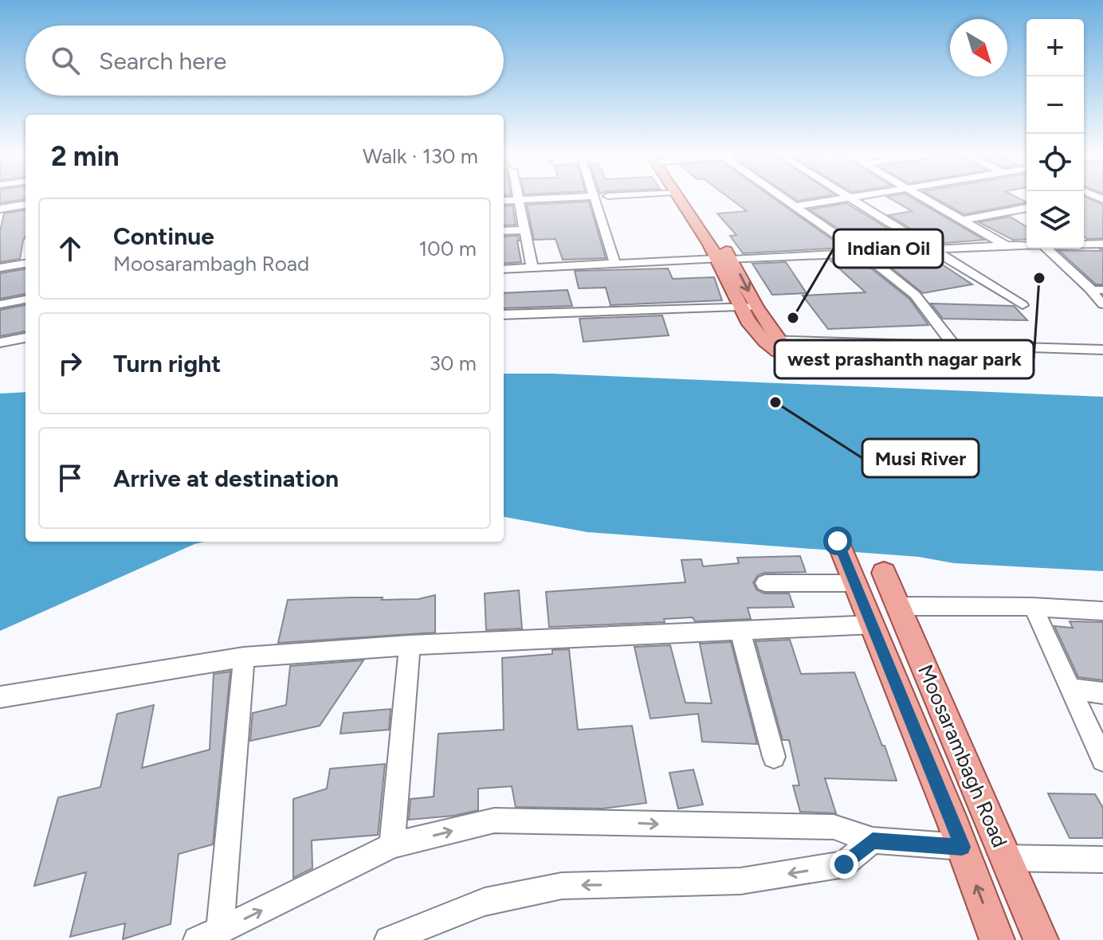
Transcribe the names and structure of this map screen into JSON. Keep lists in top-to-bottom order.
{
  "streets": {
    "main road": ["Moosarambagh Road"]
  },
  "places": ["west prashanth nagar park", "Indian Oil", "Musi River"],
  "north": "bottom right",
  "page": {
    "map_buttons": ["+", "−"],
    "search": "Search here",
    "heading": ["2 min", "Walk · 130 m"],
    "list": [
      ["Continue", "Moosarambagh Road", "100 m"],
      ["Turn right", "30 m"],
      "Arrive at destination"
    ]
  }
}
